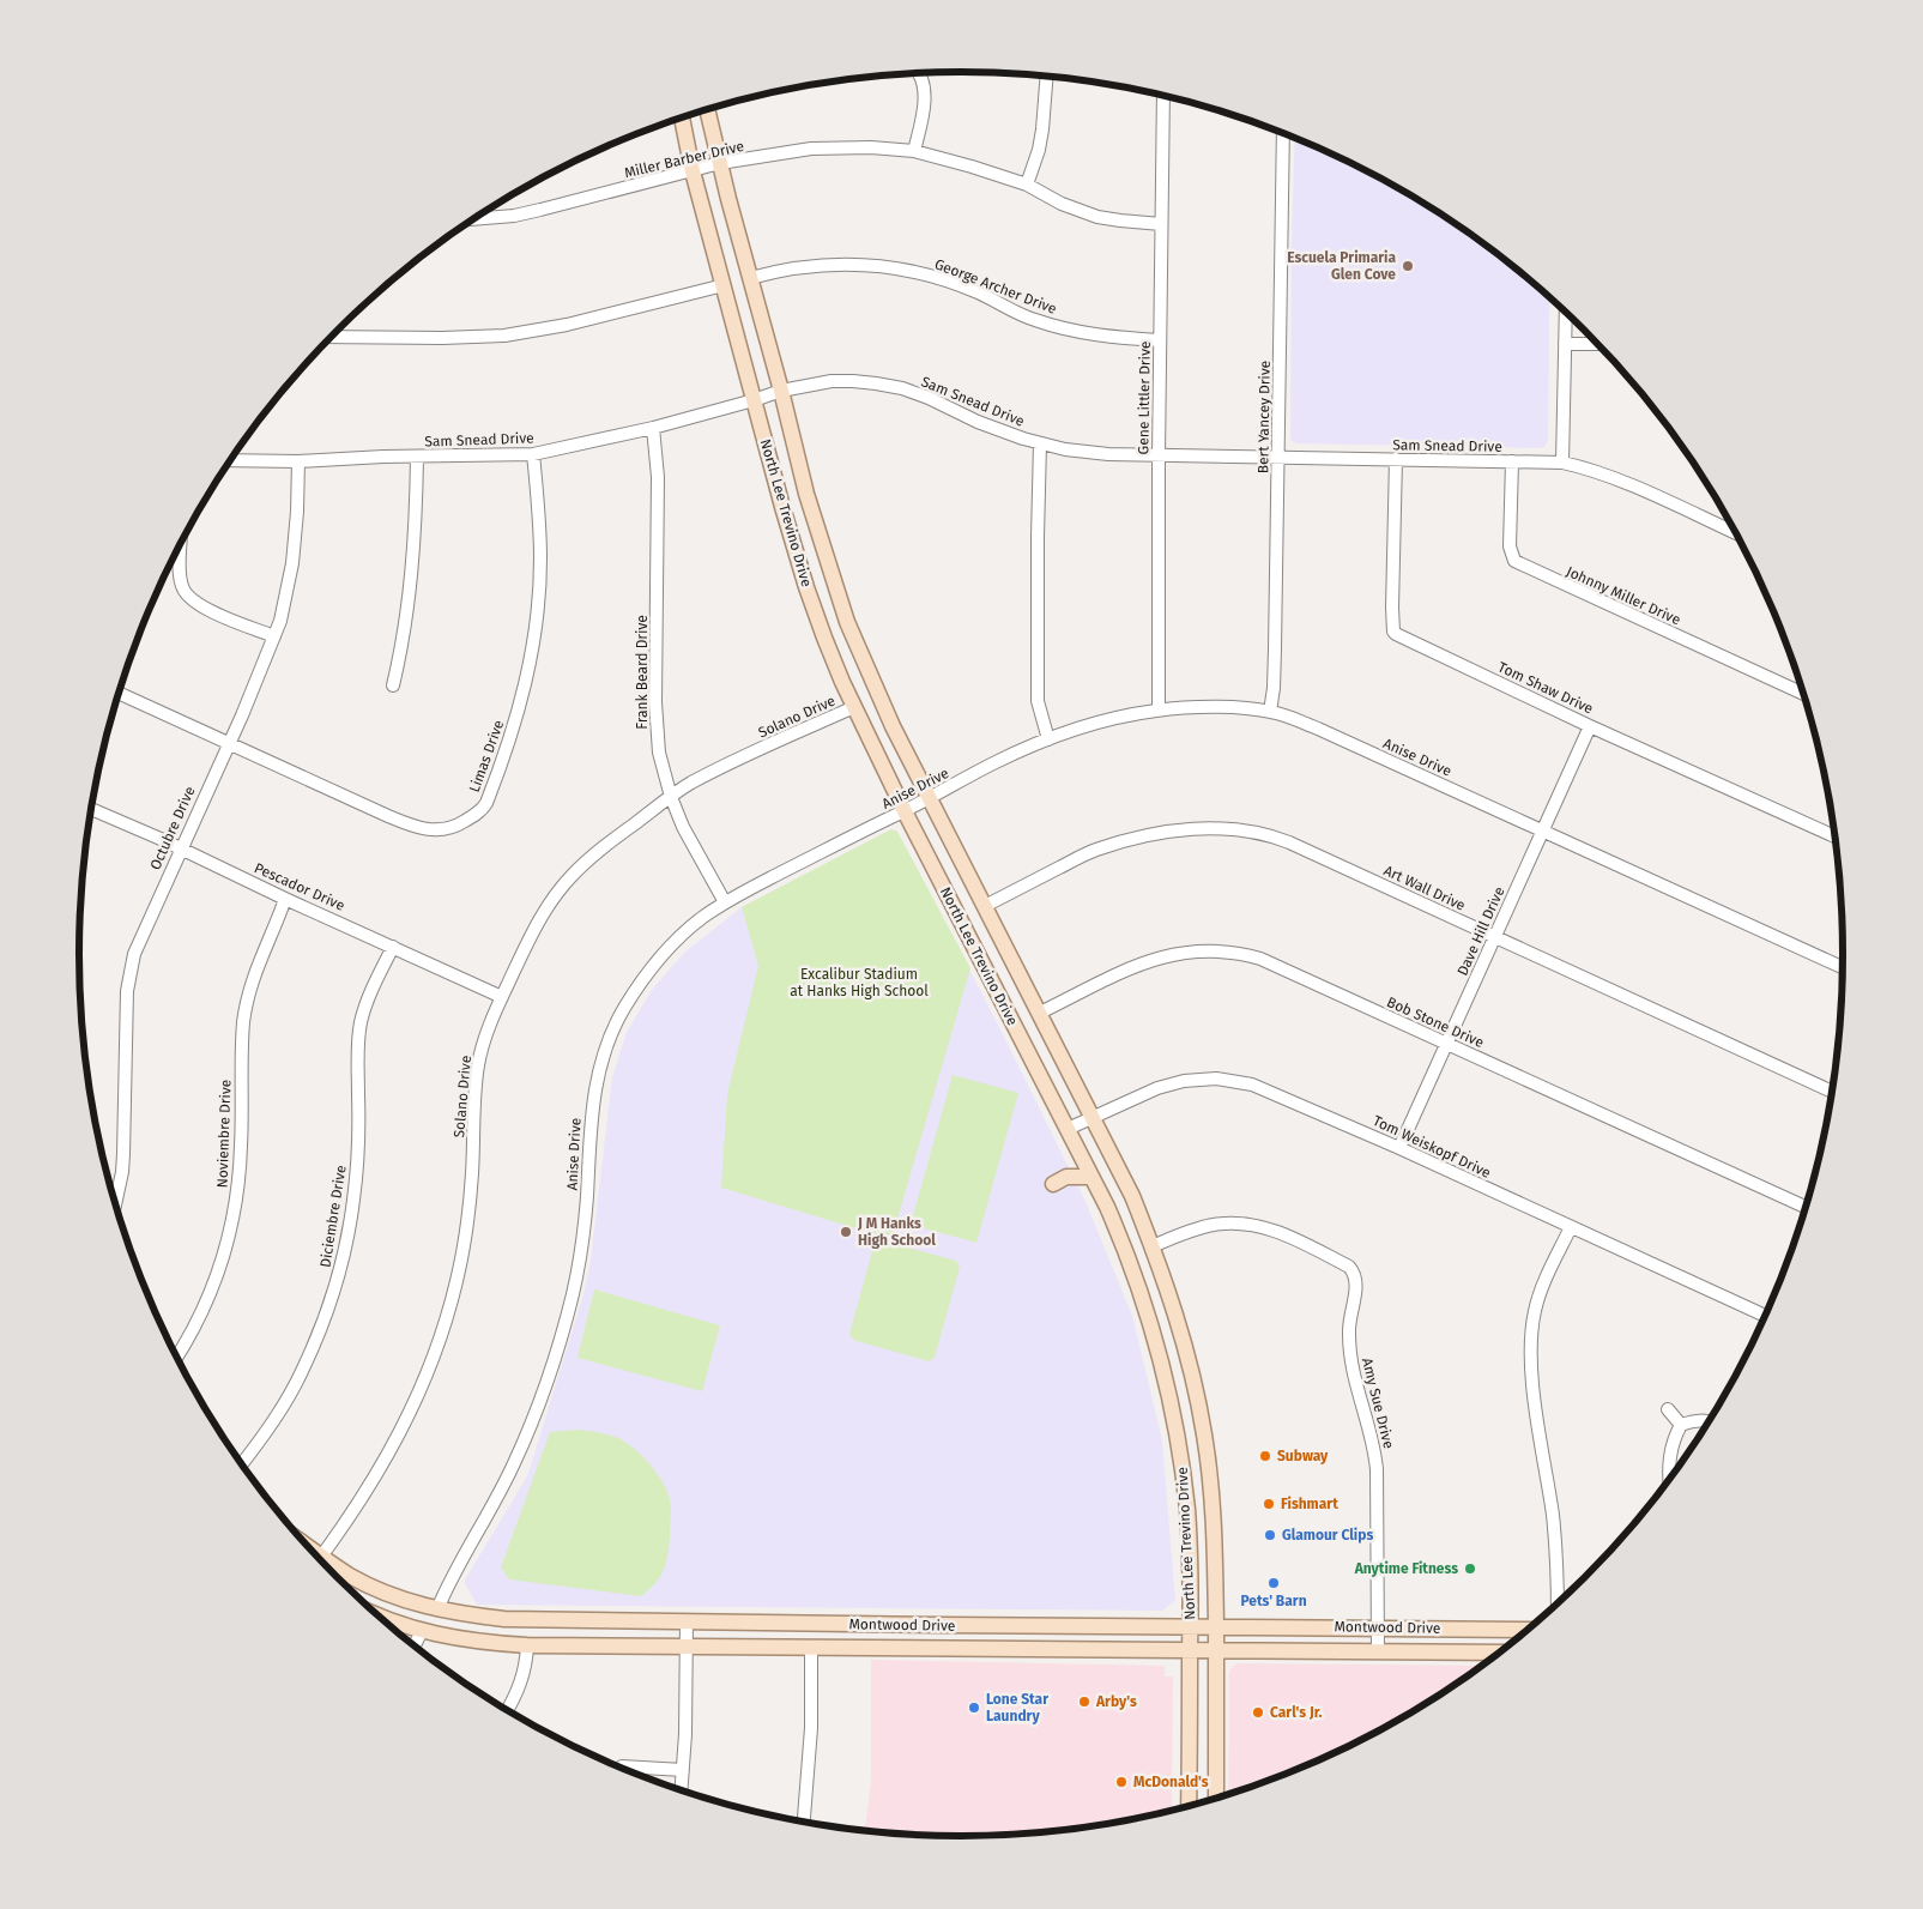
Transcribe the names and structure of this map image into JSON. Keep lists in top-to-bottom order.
{
  "streets": {
    "main road": ["North Lee Trevino Drive", "Montwood Drive"],
    "street": [
      "Miller Barber Drive",
      "George Archer Drive",
      "Gene Littler Drive",
      "Sam Snead Drive",
      "Bert Yancey Drive",
      "Johnny Miller Drive",
      "Frank Beard Drive",
      "Tom Shaw Drive",
      "Solano Drive",
      "Limas Drive",
      "Anise Drive",
      "Octubre Drive",
      "Pescador Drive",
      "Art Wall Drive",
      "Dave Hill Drive",
      "Bob Stone Drive",
      "Noviembre Drive",
      "Tom Weiskopf Drive",
      "Diciembre Drive",
      "Amy Sue Drive"
    ]
  },
  "crossings": [
    ["Miller Barber Drive", "Gene Littler Drive"],
    ["Miller Barber Drive", "North Lee Trevino Drive"],
    ["George Archer Drive", "Gene Littler Drive"],
    ["George Archer Drive", "North Lee Trevino Drive"],
    ["Gene Littler Drive", "Sam Snead Drive"],
    ["Gene Littler Drive", "Anise Drive"],
    ["Sam Snead Drive", "Bert Yancey Drive"],
    ["Sam Snead Drive", "North Lee Trevino Drive"],
    ["Sam Snead Drive", "Johnny Miller Drive"],
    ["Sam Snead Drive", "Frank Beard Drive"],
    ["Sam Snead Drive", "Tom Shaw Drive"],
    ["Sam Snead Drive", "Limas Drive"],
    ["Sam Snead Drive", "Octubre Drive"],
    ["Bert Yancey Drive", "Anise Drive"],
    ["North Lee Trevino Drive", "Solano Drive"],
    ["North Lee Trevino Drive", "Anise Drive"],
    ["North Lee Trevino Drive", "Art Wall Drive"],
    ["North Lee Trevino Drive", "Bob Stone Drive"],
    ["North Lee Trevino Drive", "Tom Weiskopf Drive"],
    ["North Lee Trevino Drive", "Amy Sue Drive"],
    ["North Lee Trevino Drive", "Montwood Drive"],
    ["Frank Beard Drive", "Solano Drive"],
    ["Frank Beard Drive", "Anise Drive"],
    ["Tom Shaw Drive", "Dave Hill Drive"],
    ["Solano Drive", "Pescador Drive"],
    ["Limas Drive", "Octubre Drive"],
    ["Anise Drive", "Dave Hill Drive"],
    ["Anise Drive", "Montwood Drive"],
    ["Octubre Drive", "Pescador Drive"],
    ["Pescador Drive", "Noviembre Drive"],
    ["Pescador Drive", "Diciembre Drive"],
    ["Art Wall Drive", "Dave Hill Drive"],
    ["Dave Hill Drive", "Bob Stone Drive"],
    ["Dave Hill Drive", "Tom Weiskopf Drive"],
    ["Amy Sue Drive", "Montwood Drive"]
  ],
  "parks": ["Excalibur Stadium at Hanks High School"],
  "places": [
    "Escuela Primaria Glen Cove",
    "J M Hanks High School",
    "Subway",
    "Fishmart",
    "Glamour Clips",
    "Anytime Fitness",
    "Pets' Barn",
    "Arby's",
    "Lone Star Laundry",
    "Carl's Jr.",
    "McDonald's"
  ]
}
